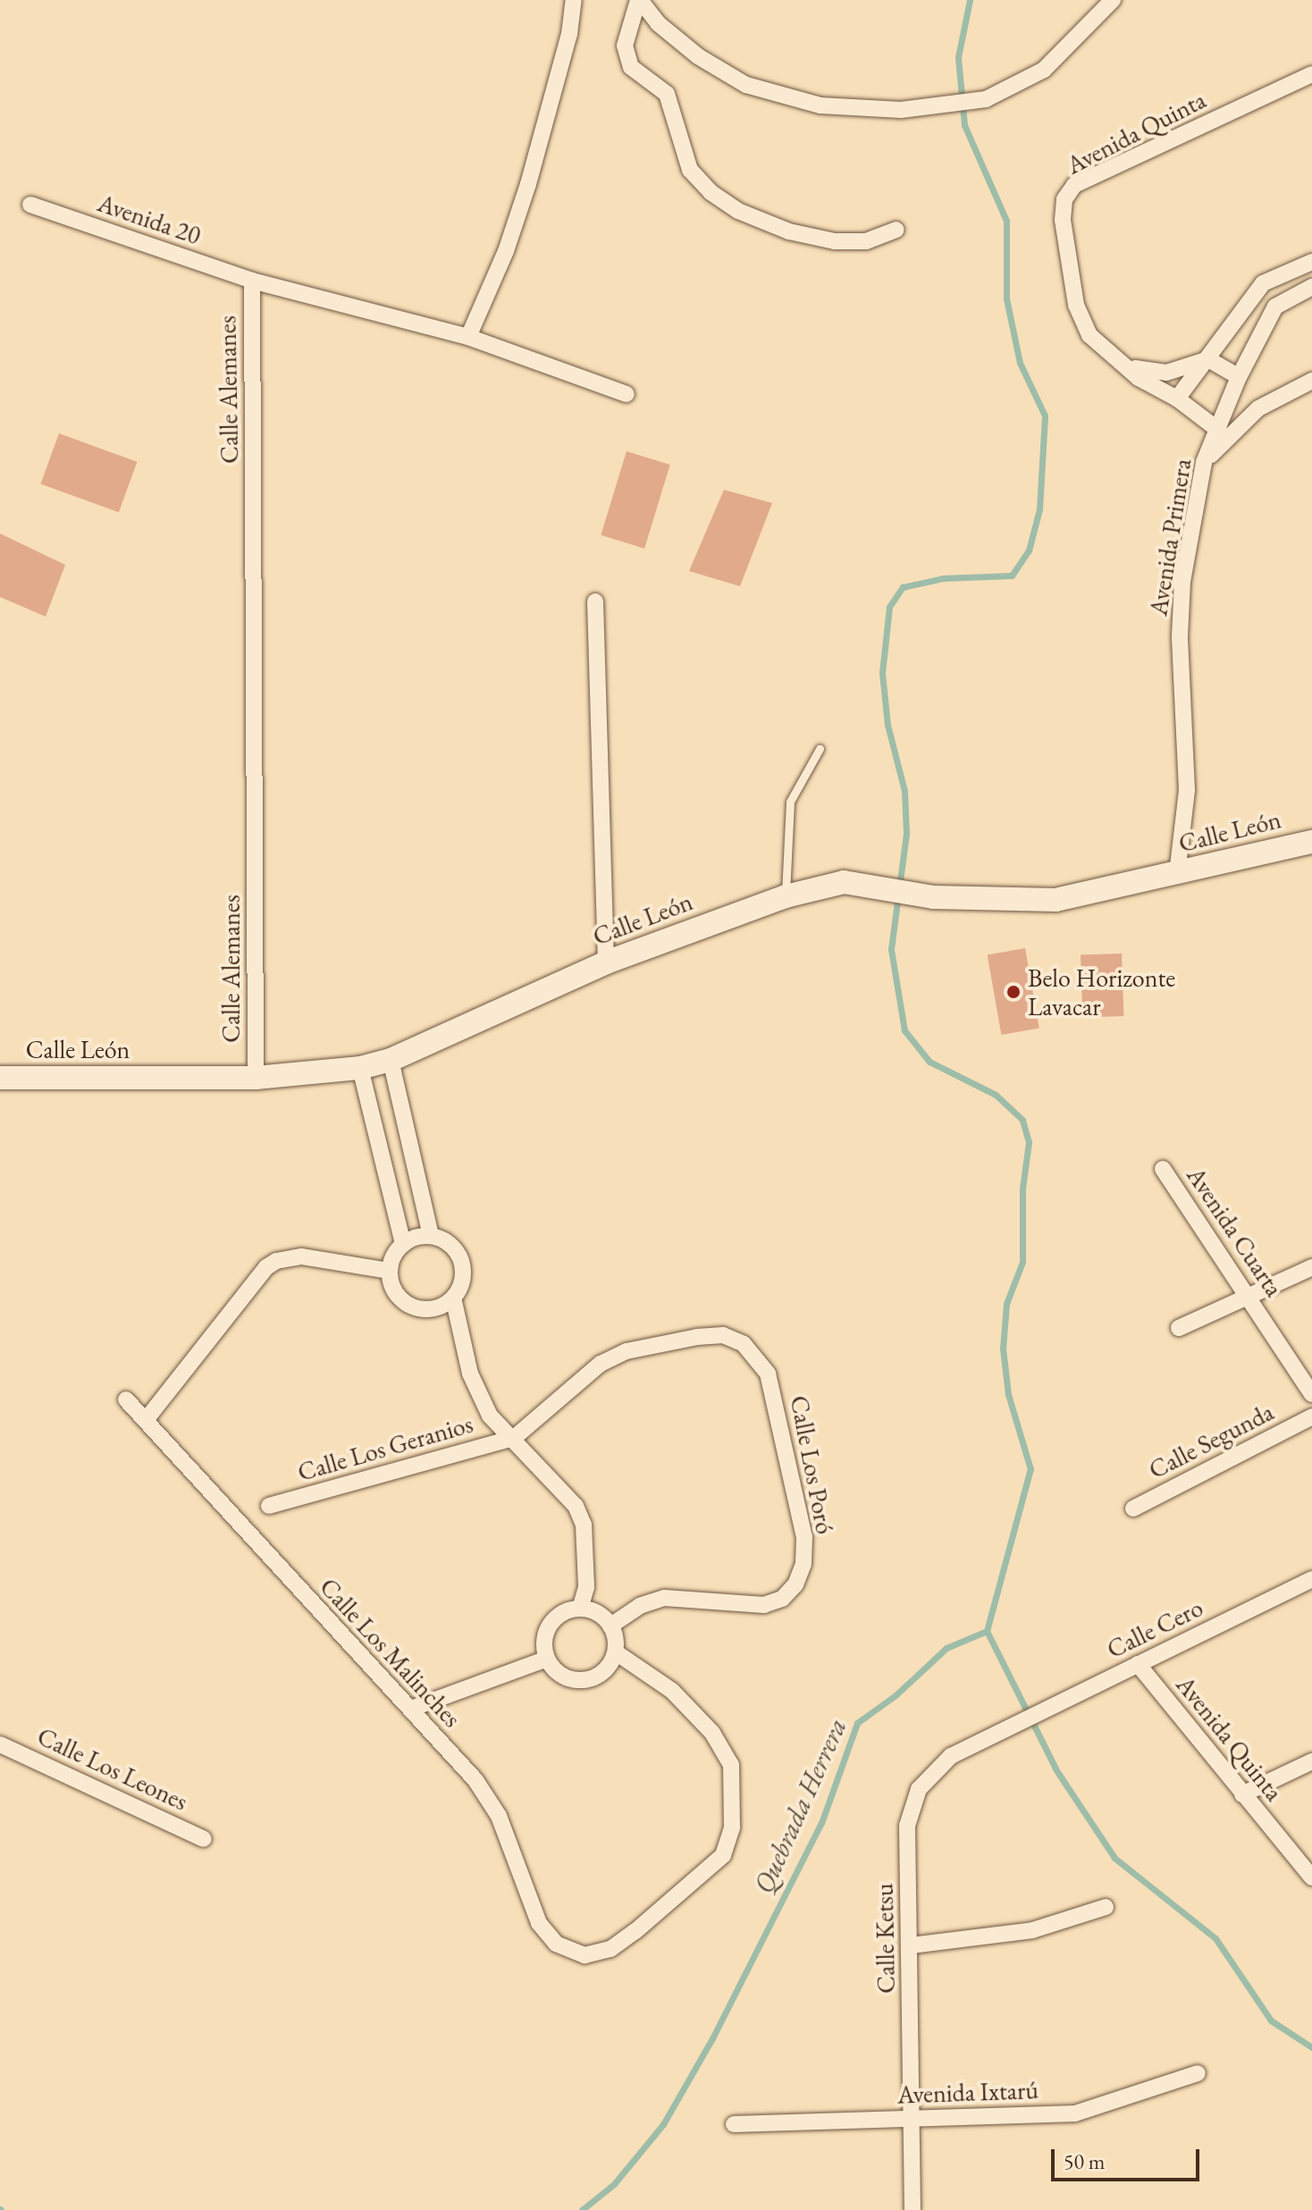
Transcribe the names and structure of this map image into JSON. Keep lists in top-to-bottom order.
{
  "streets": {
    "main road": ["Calle León"],
    "street": [
      "Avenida Quinta",
      "Avenida 20",
      "Calle Alemanes",
      "Avenida Primera",
      "Avenida Cuarta",
      "Calle Segunda",
      "Calle Los Geranios",
      "Calle Los Poró",
      "Calle Cero",
      "Calle Los Malinches",
      "Calle Los Leones",
      "Calle Ketsu",
      "Avenida Ixtarú"
    ]
  },
  "crossings": [
    ["Avenida Quinta", "Avenida Primera"],
    ["Avenida Quinta", "Calle Cero"],
    ["Avenida 20", "Calle Alemanes"],
    ["Calle Alemanes", "Calle León"],
    ["Avenida Primera", "Calle León"],
    ["Calle Los Geranios", "Calle Los Poró"],
    ["Calle Los Poró", "Calle Los Malinches"],
    ["Calle Cero", "Calle Ketsu"],
    ["Calle Ketsu", "Avenida Ixtarú"]
  ],
  "water": ["Quebrada Herrera"],
  "places": ["Belo Horizonte Lavacar"],
  "scale_bar": "50 m"
}
